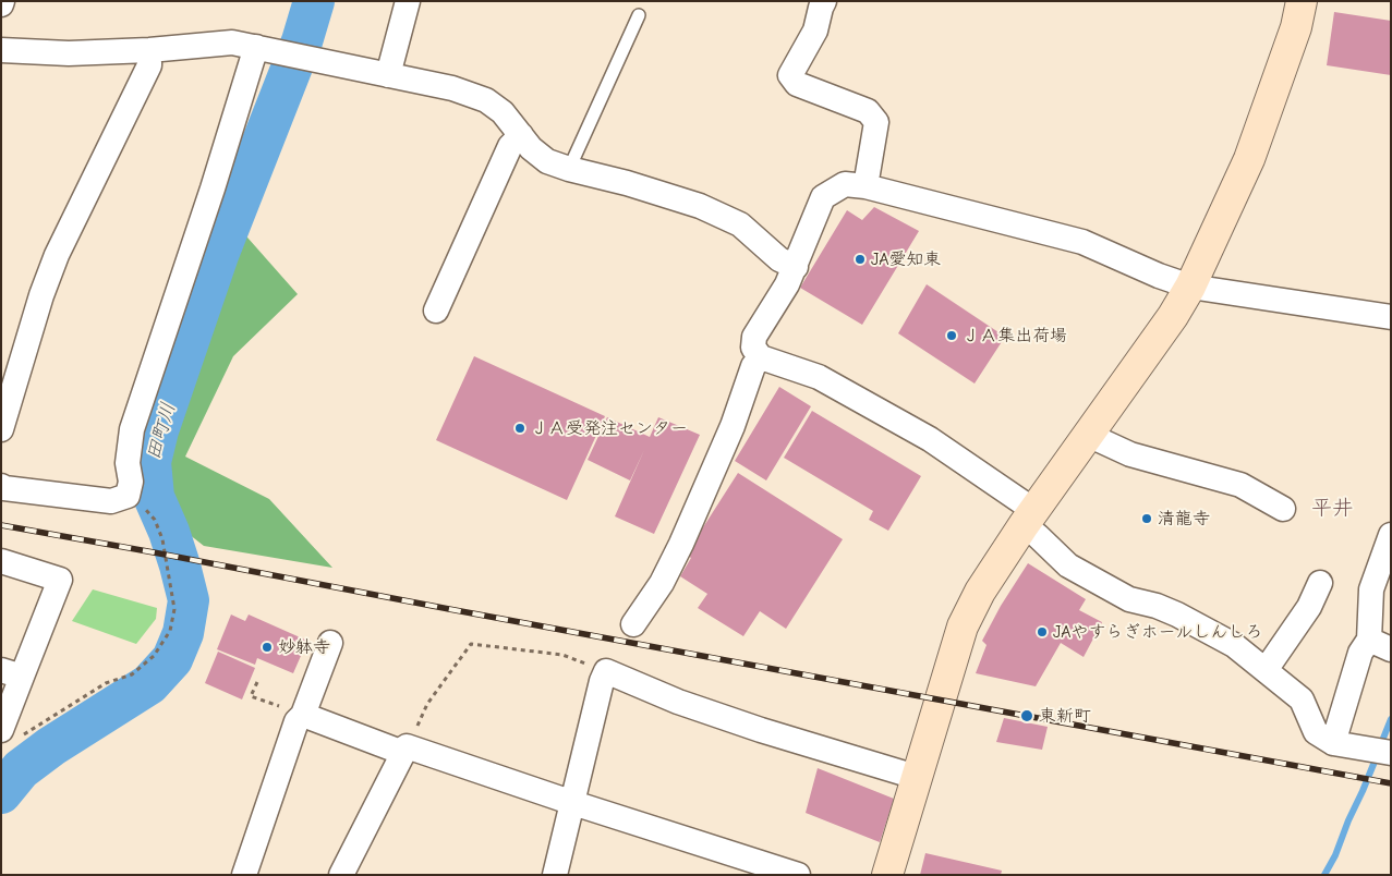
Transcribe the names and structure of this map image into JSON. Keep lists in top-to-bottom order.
{
  "districts": ["平井"],
  "water": ["田町川"],
  "places": [
    "JA愛知東",
    "ＪＡ集出荷場",
    "ＪＡ受発注センター",
    "清龍寺",
    "JAやすらぎホールしんしろ",
    "妙躰寺",
    "東新町"
  ]
}
